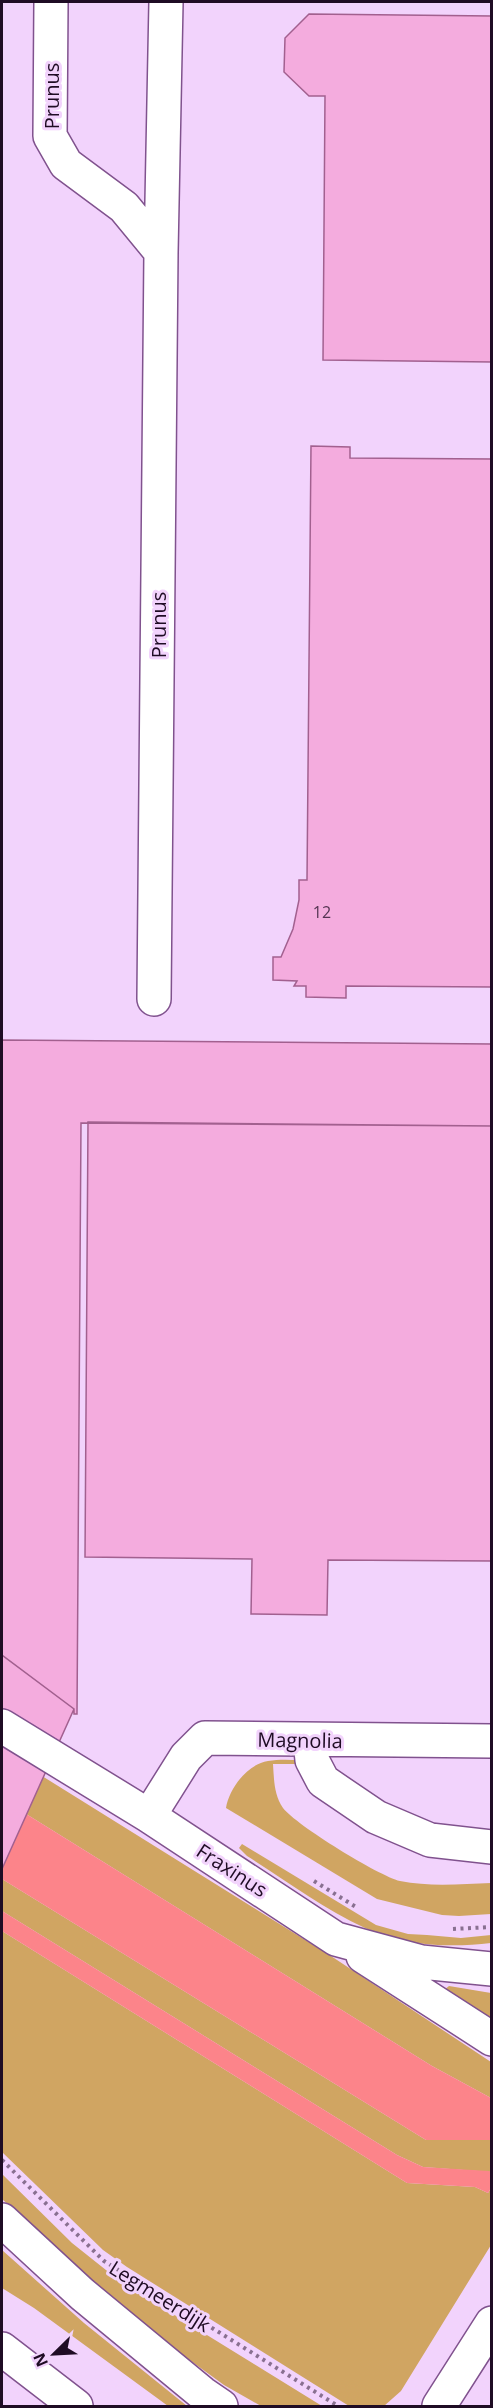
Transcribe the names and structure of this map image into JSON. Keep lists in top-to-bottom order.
{
  "streets": {
    "street": [
      "Prunus",
      "Magnolia",
      "Fraxinus",
      "Legmeerdijk"
    ]
  },
  "crossings": [
    ["Magnolia", "Fraxinus"]
  ],
  "house_numbers": ["12"],
  "north": "bottom left"
}
